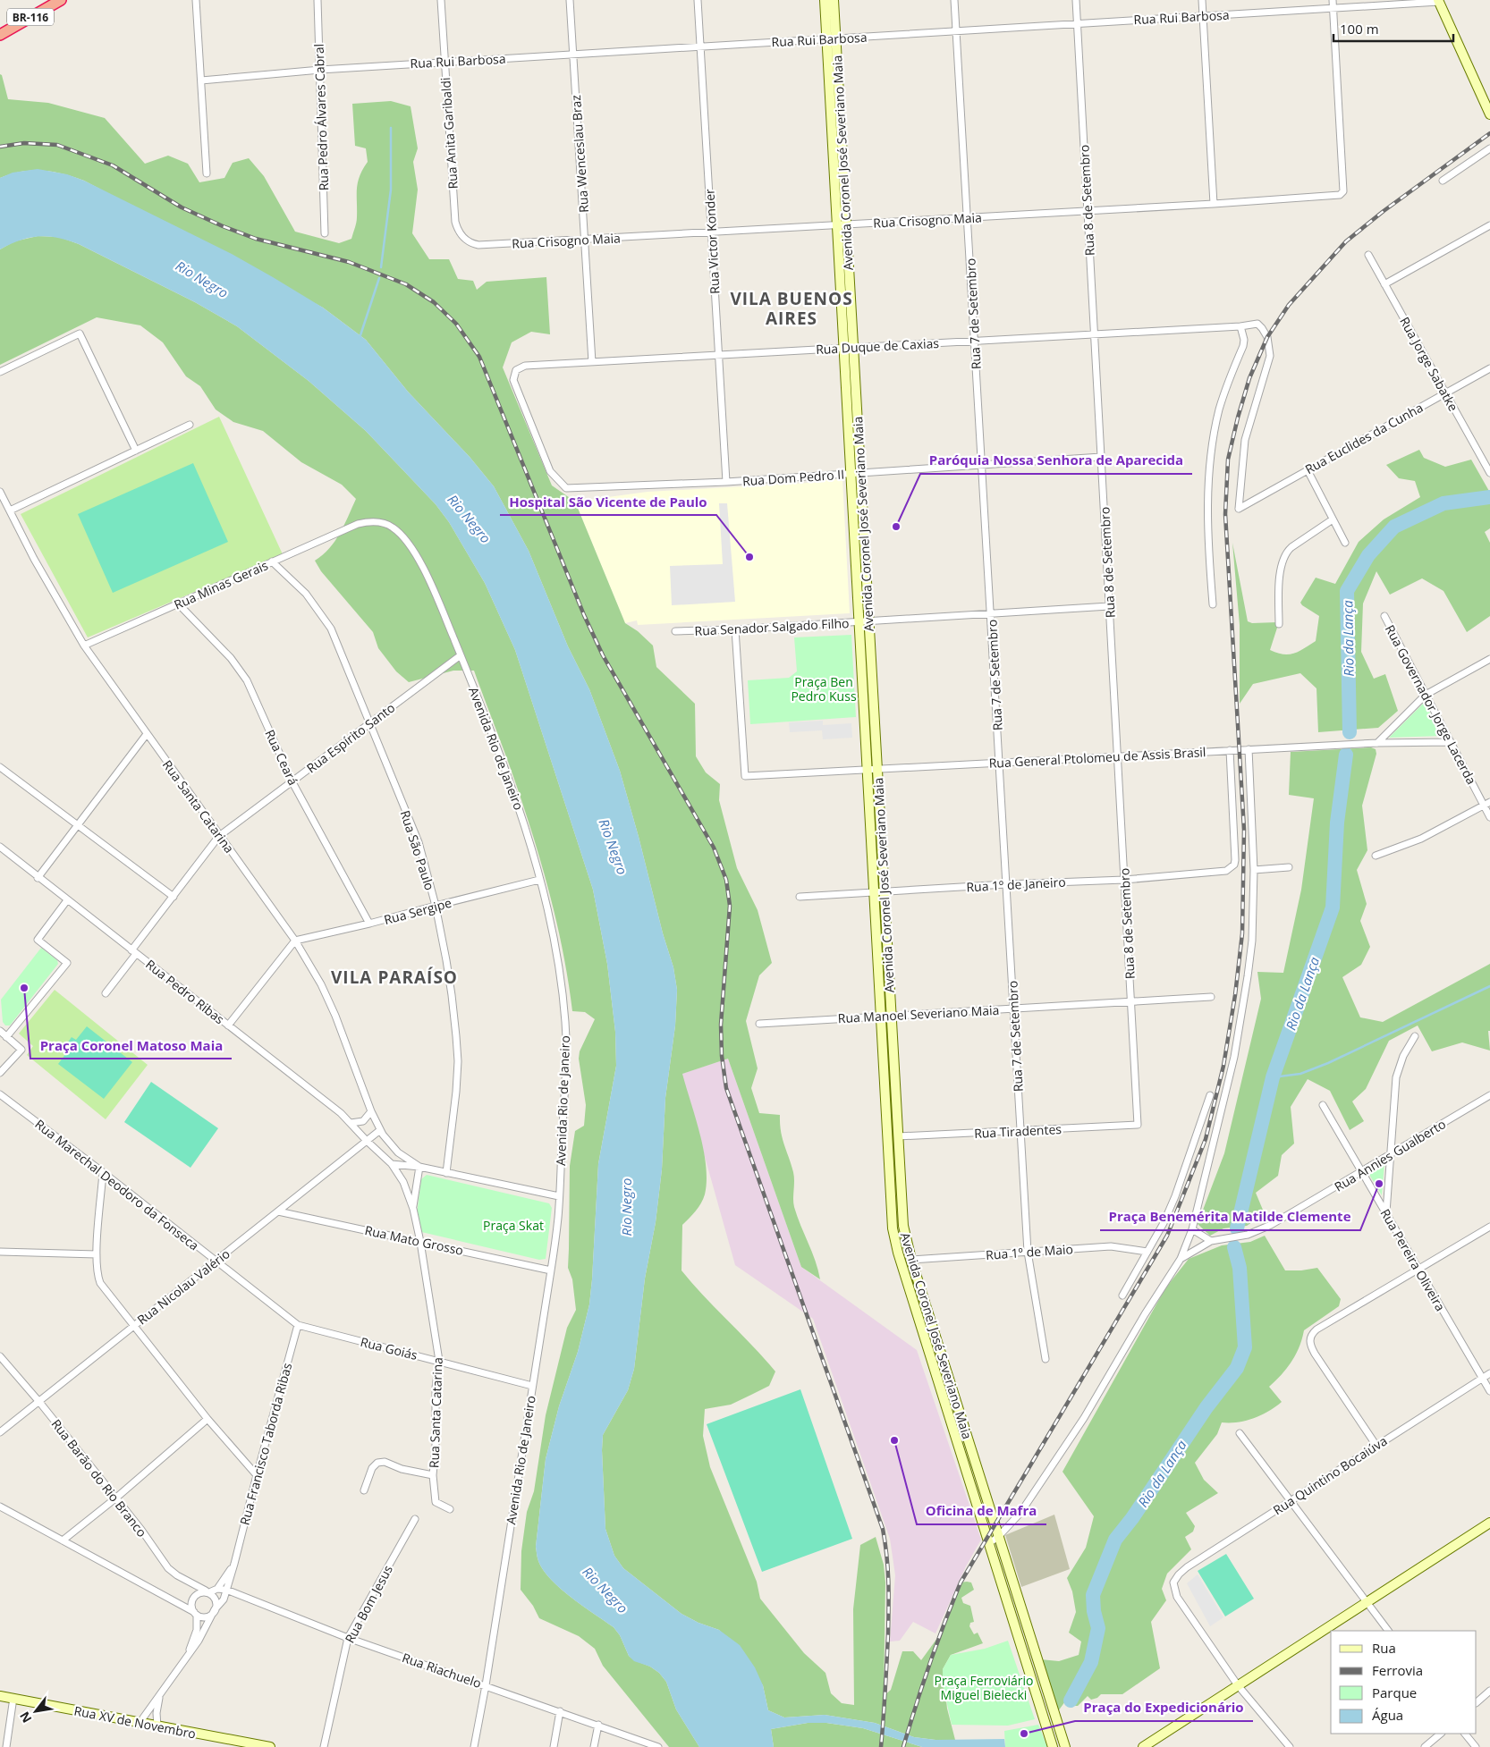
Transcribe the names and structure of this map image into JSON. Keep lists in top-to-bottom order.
{
  "streets": {
    "highway": ["BR-116"],
    "main road": ["Avenida Coronel José Severiano Maia", "Rua XV de Novembro"],
    "street": [
      "Rua Rui Barbosa",
      "Rua Pedro Álvares Cabral",
      "Rua Anita Garibaldi",
      "Rua Wenceslau Braz",
      "Rua 8 de Setembro",
      "Rua Crisogno Maia",
      "Rua Victor Konder",
      "Rua 7 de Setembro",
      "Rua Duque de Caxias",
      "Rua Jorge Sabatke",
      "Rua Euclides da Cunha",
      "Rua Dom Pedro II",
      "Rua Minas Gerais",
      "Rua Senador Salgado Filho",
      "Rua Governador Jorge Lacerda",
      "Rua Espírito Santo",
      "Avenida Rio de Janeiro",
      "Rua Ceará",
      "Rua General Ptolomeu de Assis Brasil",
      "Rua Santa Catarina",
      "Rua São Paulo",
      "Rua 1º de Janeiro",
      "Rua Sergipe",
      "Rua Pedro Ribas",
      "Rua Manoel Severiano Maia",
      "Rua Tiradentes",
      "Rua Annies Gualberto",
      "Rua Marechal Deodoro da Fonseca",
      "Rua Mato Grosso",
      "Rua 1º de Maio",
      "Rua Pereira Oliveira",
      "Rua Nicolau Valério",
      "Rua Goiás",
      "Rua Francisco Taborda Ribas",
      "Rua Quintino Bocaiúva",
      "Rua Barão do Rio Branco",
      "Rua Bom Jesus",
      "Rua Riachuelo"
    ]
  },
  "crossings": [
    ["Rua Rui Barbosa", "Rua Pedro Álvares Cabral"],
    ["Rua Rui Barbosa", "Rua Anita Garibaldi"],
    ["Rua Rui Barbosa", "Rua Wenceslau Braz"],
    ["Rua Rui Barbosa", "Avenida Coronel José Severiano Maia"],
    ["Rua Rui Barbosa", "Rua 8 de Setembro"],
    ["Rua Rui Barbosa", "Rua Crisogno Maia"],
    ["Rua Rui Barbosa", "Rua Victor Konder"],
    ["Rua Rui Barbosa", "Rua 7 de Setembro"],
    ["Rua Anita Garibaldi", "Rua Crisogno Maia"],
    ["Rua Wenceslau Braz", "Rua Crisogno Maia"],
    ["Rua Wenceslau Braz", "Rua Duque de Caxias"],
    ["Avenida Coronel José Severiano Maia", "Rua Crisogno Maia"],
    ["Avenida Coronel José Severiano Maia", "Rua Duque de Caxias"],
    ["Avenida Coronel José Severiano Maia", "Rua Dom Pedro II"],
    ["Avenida Coronel José Severiano Maia", "Rua Senador Salgado Filho"],
    ["Avenida Coronel José Severiano Maia", "Rua General Ptolomeu de Assis Brasil"],
    ["Avenida Coronel José Severiano Maia", "Rua 1º de Janeiro"],
    ["Avenida Coronel José Severiano Maia", "Rua Manoel Severiano Maia"],
    ["Avenida Coronel José Severiano Maia", "Rua Tiradentes"],
    ["Avenida Coronel José Severiano Maia", "Rua 1º de Maio"],
    ["Rua 8 de Setembro", "Rua Crisogno Maia"],
    ["Rua 8 de Setembro", "Rua Duque de Caxias"],
    ["Rua 8 de Setembro", "Rua Dom Pedro II"],
    ["Rua 8 de Setembro", "Rua Senador Salgado Filho"],
    ["Rua 8 de Setembro", "Rua General Ptolomeu de Assis Brasil"],
    ["Rua 8 de Setembro", "Rua 1º de Janeiro"],
    ["Rua 8 de Setembro", "Rua Manoel Severiano Maia"],
    ["Rua 8 de Setembro", "Rua Tiradentes"],
    ["Rua Crisogno Maia", "Rua Victor Konder"],
    ["Rua Crisogno Maia", "Rua 7 de Setembro"],
    ["Rua Victor Konder", "Rua Duque de Caxias"],
    ["Rua Victor Konder", "Rua Dom Pedro II"],
    ["Rua 7 de Setembro", "Rua Duque de Caxias"],
    ["Rua 7 de Setembro", "Rua Dom Pedro II"],
    ["Rua 7 de Setembro", "Rua Senador Salgado Filho"],
    ["Rua 7 de Setembro", "Rua General Ptolomeu de Assis Brasil"],
    ["Rua 7 de Setembro", "Rua 1º de Janeiro"],
    ["Rua 7 de Setembro", "Rua Manoel Severiano Maia"],
    ["Rua 7 de Setembro", "Rua Tiradentes"],
    ["Rua 7 de Setembro", "Rua 1º de Maio"],
    ["Rua Duque de Caxias", "Rua Euclides da Cunha"],
    ["Rua Duque de Caxias", "Rua Dom Pedro II"],
    ["Rua Jorge Sabatke", "Rua Euclides da Cunha"],
    ["Rua Minas Gerais", "Avenida Rio de Janeiro"],
    ["Rua Minas Gerais", "Rua Ceará"],
    ["Rua Minas Gerais", "Rua Santa Catarina"],
    ["Rua Minas Gerais", "Rua São Paulo"],
    ["Rua Senador Salgado Filho", "Rua General Ptolomeu de Assis Brasil"],
    ["Rua Governador Jorge Lacerda", "Rua General Ptolomeu de Assis Brasil"],
    ["Rua Espírito Santo", "Avenida Rio de Janeiro"],
    ["Rua Espírito Santo", "Rua Ceará"],
    ["Rua Espírito Santo", "Rua Santa Catarina"],
    ["Rua Espírito Santo", "Rua São Paulo"],
    ["Rua Espírito Santo", "Rua Pedro Ribas"],
    ["Avenida Rio de Janeiro", "Rua Sergipe"],
    ["Avenida Rio de Janeiro", "Rua Mato Grosso"],
    ["Avenida Rio de Janeiro", "Rua Goiás"],
    ["Avenida Rio de Janeiro", "Rua Riachuelo"],
    ["Rua Ceará", "Rua Sergipe"],
    ["Rua General Ptolomeu de Assis Brasil", "Rua 1º de Janeiro"],
    ["Rua Santa Catarina", "Rua Sergipe"],
    ["Rua Santa Catarina", "Rua Pedro Ribas"],
    ["Rua Santa Catarina", "Rua Mato Grosso"],
    ["Rua Santa Catarina", "Rua Nicolau Valério"],
    ["Rua Santa Catarina", "Rua Goiás"],
    ["Rua São Paulo", "Rua Sergipe"],
    ["Rua Pedro Ribas", "Rua Nicolau Valério"],
    ["Rua Annies Gualberto", "Rua Pereira Oliveira"],
    ["Rua Marechal Deodoro da Fonseca", "Rua Nicolau Valério"],
    ["Rua Marechal Deodoro da Fonseca", "Rua Goiás"],
    ["Rua Marechal Deodoro da Fonseca", "Rua Francisco Taborda Ribas"],
    ["Rua Mato Grosso", "Rua Nicolau Valério"],
    ["Rua Pereira Oliveira", "Rua Quintino Bocaiúva"],
    ["Rua Nicolau Valério", "Rua Barão do Rio Branco"],
    ["Rua Goiás", "Rua Francisco Taborda Ribas"],
    ["Rua Francisco Taborda Ribas", "Rua Barão do Rio Branco"],
    ["Rua Francisco Taborda Ribas", "Rua Riachuelo"],
    ["Rua Bom Jesus", "Rua Riachuelo"]
  ],
  "districts": ["VILA BUENOS AIRES", "VILA PARAÍSO"],
  "water": ["Rio Negro", "Rio da Lança"],
  "parks": ["Praça Ben Pedro Kuss", "Praça Skat", "Praça Ferroviário Miguel Bielecki"],
  "places": [
    "Paróquia Nossa Senhora de Aparecida",
    "Hospital São Vicente de Paulo",
    "Praça Coronel Matoso Maia",
    "Praça Benemérita Matilde Clemente",
    "Oficina de Mafra",
    "Praça do Expedicionário"
  ],
  "legend": [
    "Rua",
    "Ferrovia",
    "Parque",
    "Água"
  ],
  "scale_bar": "100 m",
  "north": "bottom left"
}
